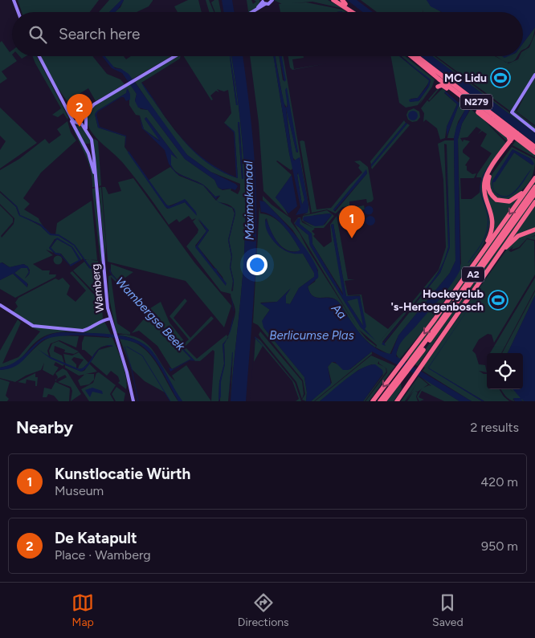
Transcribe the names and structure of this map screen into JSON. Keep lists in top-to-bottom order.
{
  "streets": {
    "highway": ["N279", "A2"],
    "main road": ["Wamberg"]
  },
  "crossings": [
    ["N279", "A2"]
  ],
  "water": [
    "Máximakanaal",
    "Aa",
    "Wambergse Beek",
    "Berlicumse Plas"
  ],
  "places": {
    "sports": ["MC Lidu", "Hockeyclub 's-Hertogenbosch"]
  },
  "page": {
    "search": "Search here",
    "pins": ["2", "1"],
    "heading": ["Nearby", "2 results"],
    "list": [
      {
        "mark": "1",
        "name": "Kunstlocatie Würth",
        "note": "Museum",
        "value": "420 m"
      },
      {
        "mark": "2",
        "name": "De Katapult",
        "note": "Place · Wamberg",
        "value": "950 m"
      }
    ],
    "nav": ["Map", "Directions", "Saved"]
  }
}
